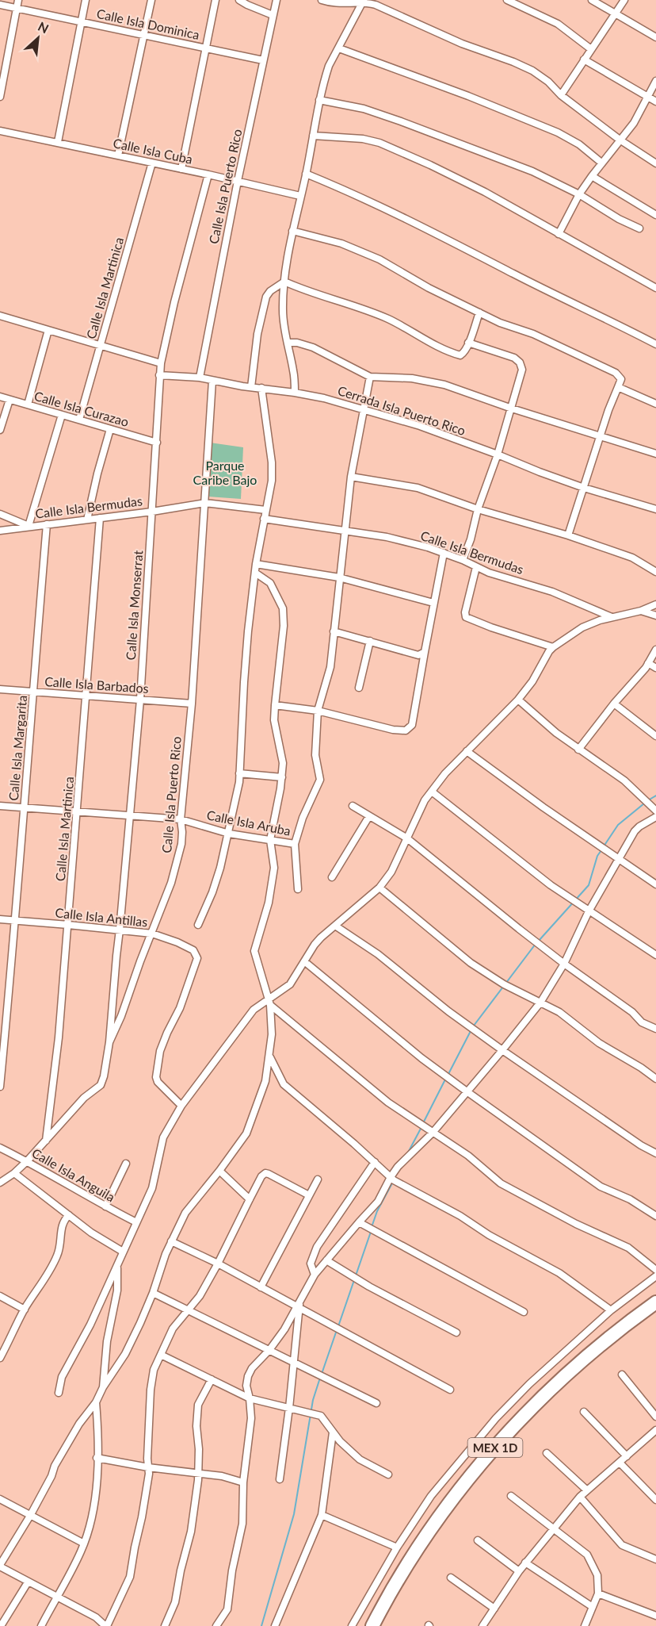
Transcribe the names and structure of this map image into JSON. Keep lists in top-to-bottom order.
{
  "streets": {
    "highway": ["MEX 1D"],
    "street": [
      "Calle Isla Dominica",
      "Calle Isla Cuba",
      "Calle Isla Puerto Rico",
      "Calle Isla Martinica",
      "Calle Isla Curazao",
      "Cerrada Isla Puerto Rico",
      "Calle Isla Bermudas",
      "Calle Isla Monserrat",
      "Calle Isla Barbados",
      "Calle Isla Margarita",
      "Calle Isla Aruba",
      "Calle Isla Antillas",
      "Calle Isla Anguila"
    ]
  },
  "crossings": [
    ["Calle Isla Dominica", "Calle Isla Puerto Rico"],
    ["Calle Isla Cuba", "Calle Isla Puerto Rico"],
    ["Calle Isla Cuba", "Calle Isla Martinica"],
    ["Calle Isla Cuba", "Calle Isla Monserrat"],
    ["Calle Isla Puerto Rico", "Calle Isla Martinica"],
    ["Calle Isla Puerto Rico", "Cerrada Isla Puerto Rico"],
    ["Calle Isla Puerto Rico", "Calle Isla Bermudas"],
    ["Calle Isla Puerto Rico", "Calle Isla Monserrat"],
    ["Calle Isla Puerto Rico", "Calle Isla Barbados"],
    ["Calle Isla Puerto Rico", "Calle Isla Aruba"],
    ["Calle Isla Puerto Rico", "Calle Isla Antillas"],
    ["Calle Isla Puerto Rico", "Calle Isla Anguila"],
    ["Calle Isla Martinica", "Calle Isla Curazao"],
    ["Calle Isla Martinica", "Calle Isla Bermudas"],
    ["Calle Isla Martinica", "Calle Isla Barbados"],
    ["Calle Isla Martinica", "Calle Isla Aruba"],
    ["Calle Isla Martinica", "Calle Isla Antillas"],
    ["Calle Isla Curazao", "Calle Isla Monserrat"],
    ["Cerrada Isla Puerto Rico", "Calle Isla Monserrat"],
    ["Calle Isla Bermudas", "Calle Isla Monserrat"],
    ["Calle Isla Bermudas", "Calle Isla Margarita"],
    ["Calle Isla Monserrat", "Calle Isla Barbados"],
    ["Calle Isla Monserrat", "Calle Isla Aruba"],
    ["Calle Isla Monserrat", "Calle Isla Antillas"],
    ["Calle Isla Barbados", "Calle Isla Margarita"],
    ["Calle Isla Margarita", "Calle Isla Aruba"],
    ["Calle Isla Margarita", "Calle Isla Antillas"]
  ],
  "parks": ["Parque Caribe Bajo"],
  "north": "top right"
}
